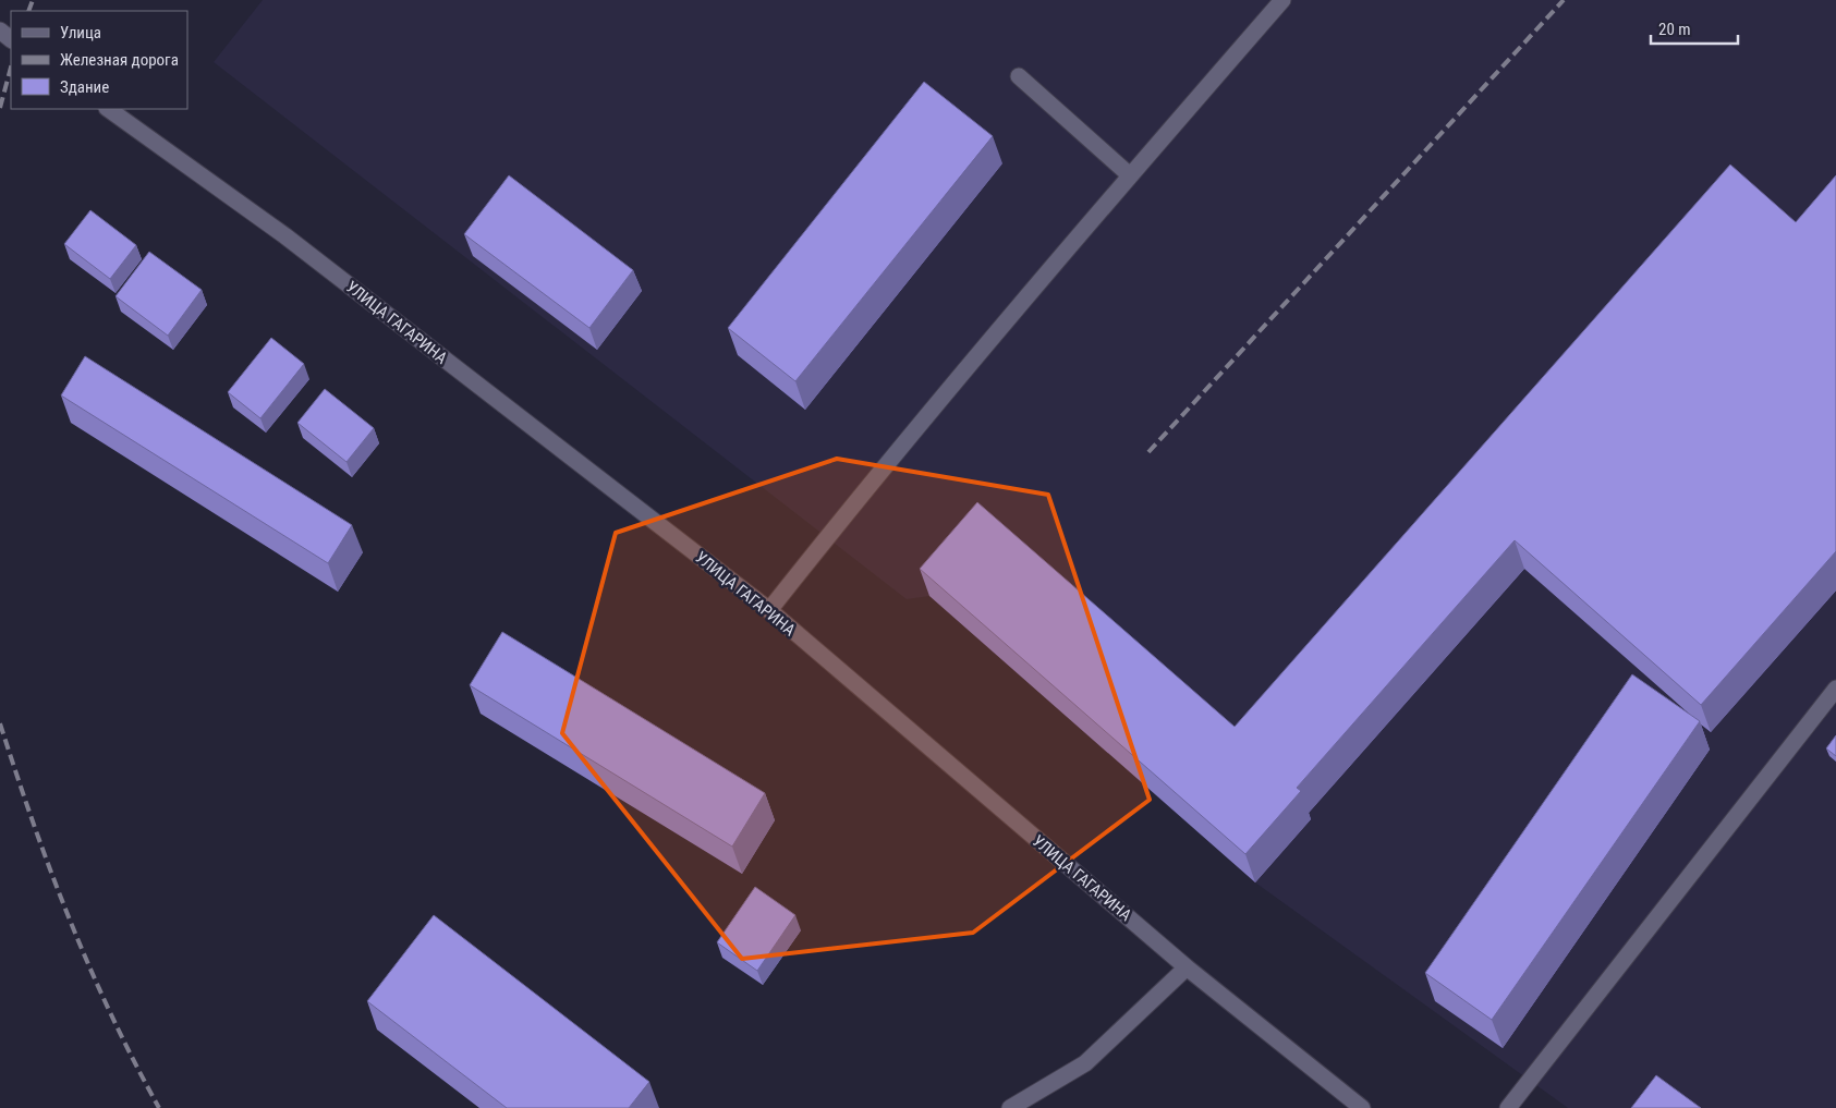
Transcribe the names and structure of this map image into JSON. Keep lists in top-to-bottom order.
{
  "streets": {
    "street": ["УЛИЦА ГАГАРИНА"]
  },
  "legend": ["Улица", "Железная дорога", "Здание"],
  "scale_bar": "20 m"
}
